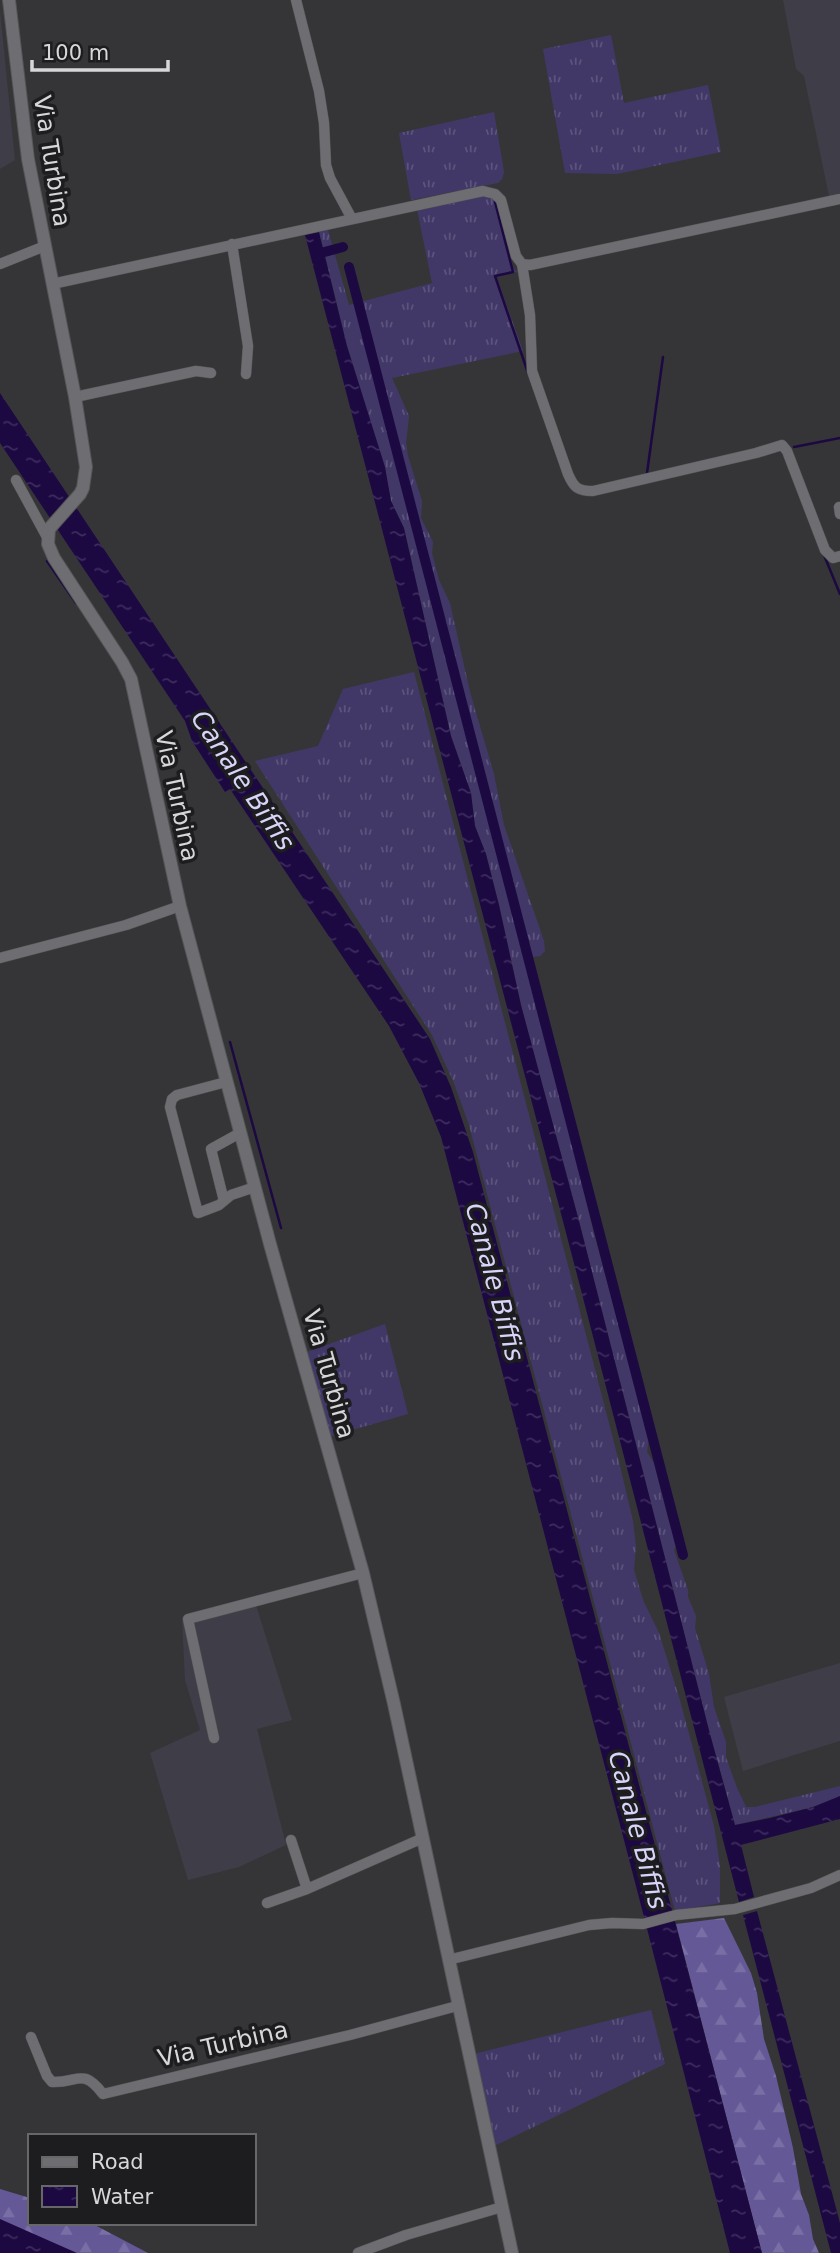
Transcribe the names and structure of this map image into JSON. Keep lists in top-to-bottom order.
{
  "streets": {
    "street": ["Via Turbina"]
  },
  "water": ["Canale Biffis"],
  "legend": ["Road", "Water"],
  "scale_bar": "100 m"
}
